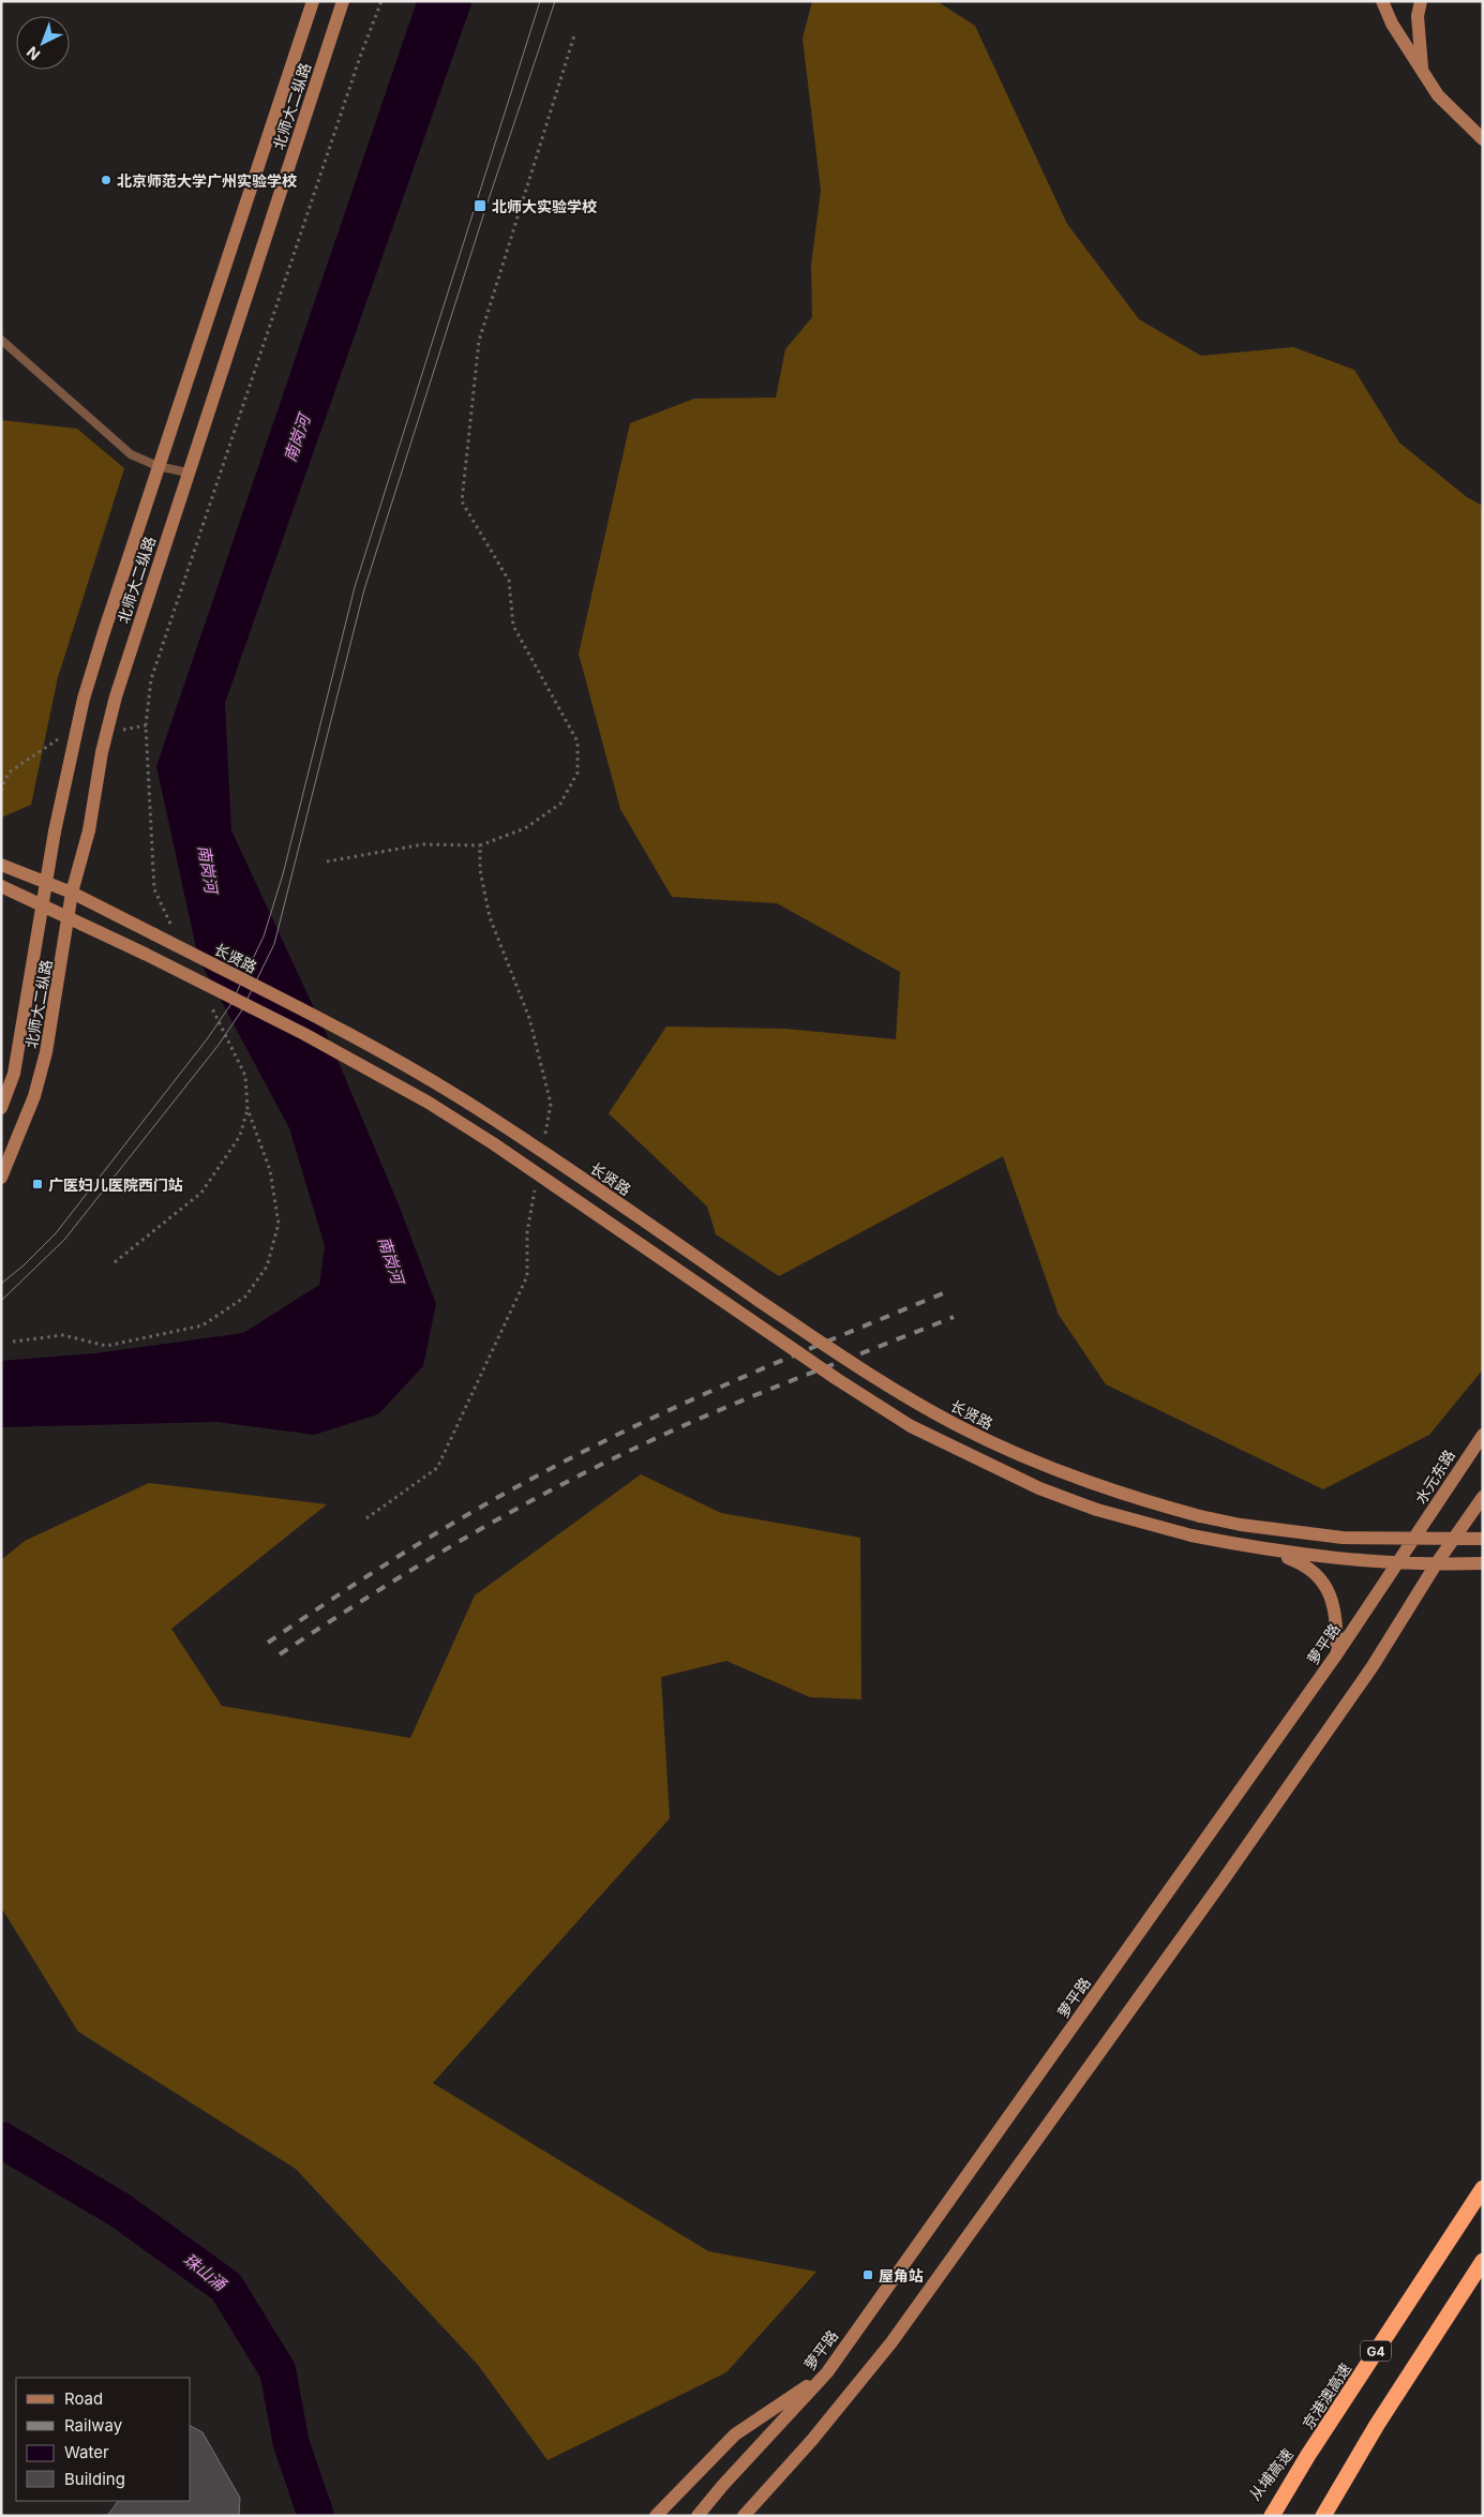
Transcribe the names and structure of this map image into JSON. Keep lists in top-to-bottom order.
{
  "streets": {
    "highway": ["G4", "京港澳高速", "从埔高速"],
    "street": [
      "北师大二纵路",
      "长贤路",
      "水元东路",
      "萝平路"
    ]
  },
  "crossings": [
    ["北师大二纵路", "长贤路"],
    ["长贤路", "水元东路"],
    ["长贤路", "萝平路"],
    ["水元东路", "萝平路"],
    ["京港澳高速", "从埔高速"]
  ],
  "water": ["南岗河", "珠山涌"],
  "places": {
    "other": ["北京师范大学广州实验学校"],
    "transit": ["北师大实验学校", "广医妇儿医院西门站", "屋角站"]
  },
  "legend": [
    "Road",
    "Railway",
    "Water",
    "Building"
  ],
  "north": "bottom left"
}
